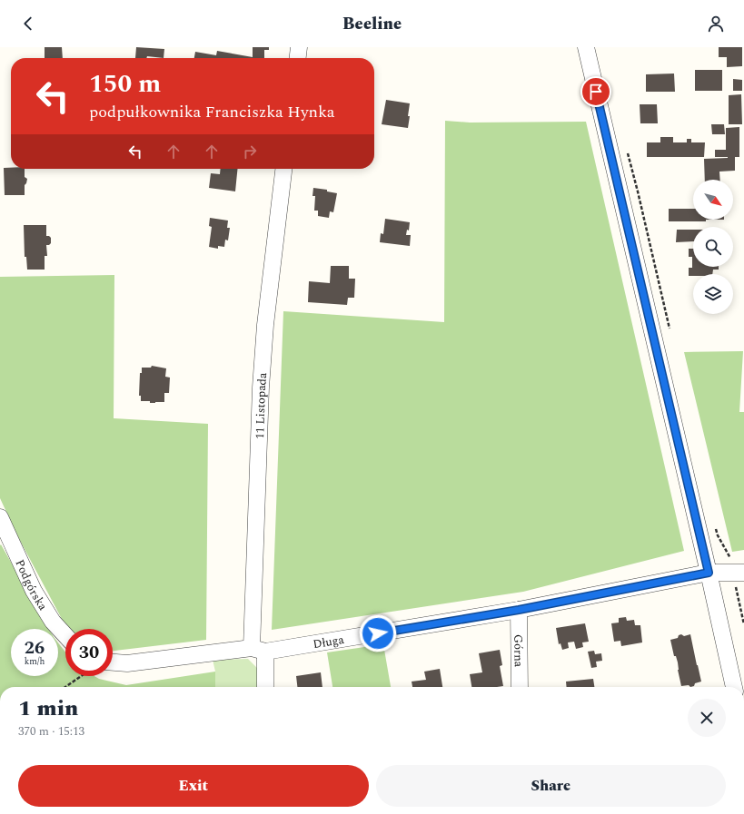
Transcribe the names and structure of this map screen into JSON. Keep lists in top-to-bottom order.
{
  "streets": {
    "street": [
      "11 Listopada",
      "Podgórska",
      "Długa",
      "Górna"
    ]
  },
  "crossings": [
    ["11 Listopada", "Długa"],
    ["Długa", "Górna"]
  ],
  "north": "bottom right",
  "page": {
    "header": "Beeline",
    "turn": ["150 m", "podpułkownika Franciszka Hynka"],
    "speed": "26 km/h",
    "limit": "30",
    "heading": ["1 min", "370 m · 15:13"],
    "buttons": ["Exit", "Share"]
  }
}
